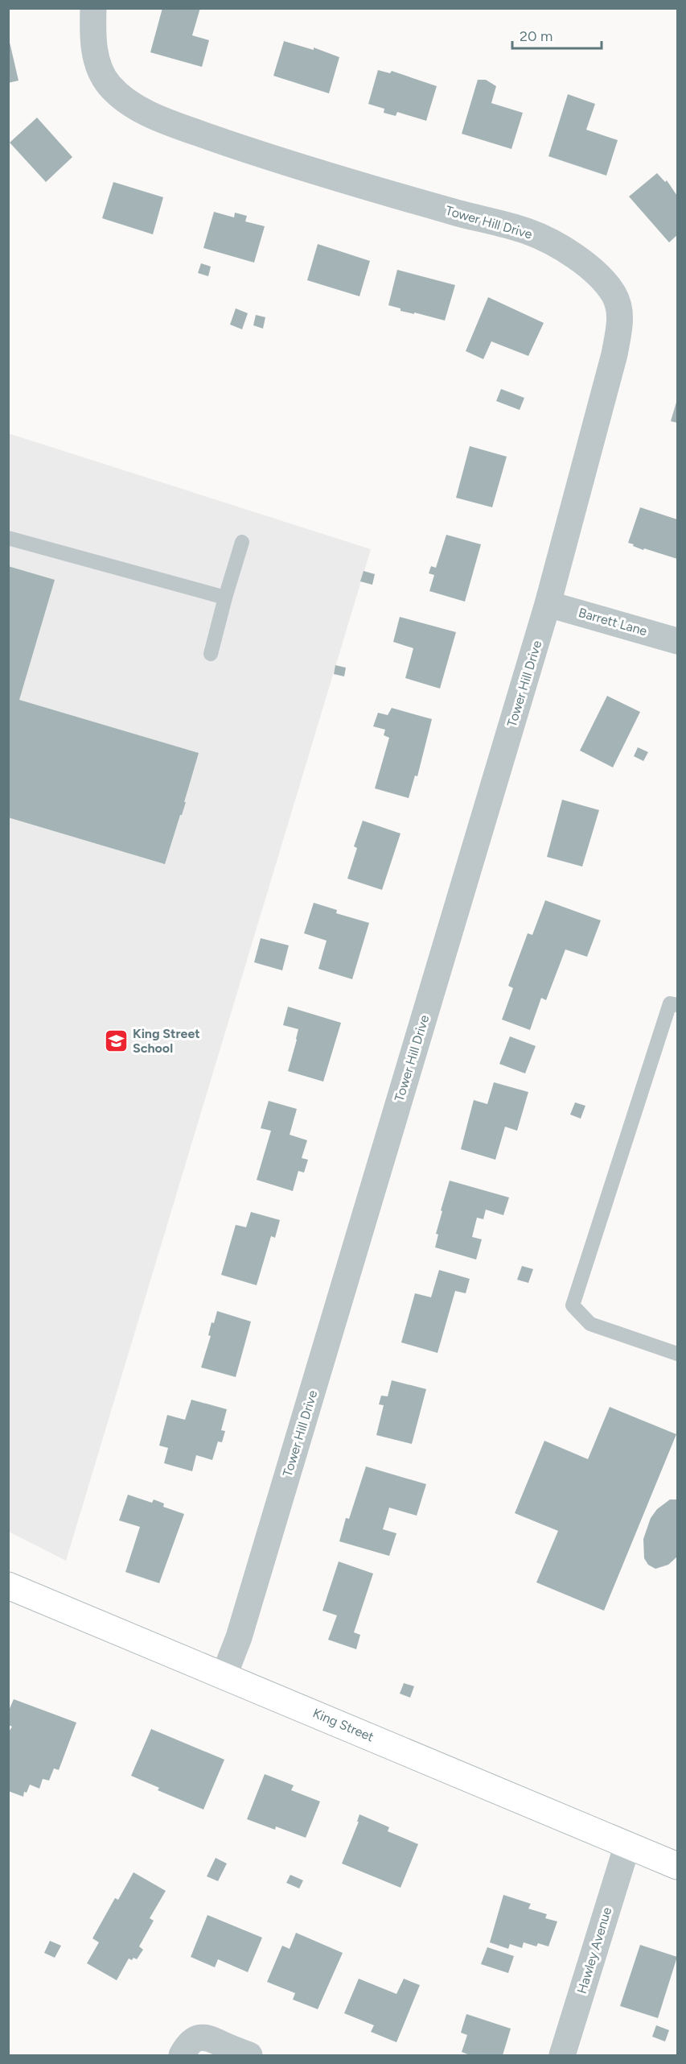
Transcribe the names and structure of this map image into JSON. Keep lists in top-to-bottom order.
{
  "streets": {
    "main road": ["King Street"],
    "street": ["Tower Hill Drive", "Barrett Lane", "Hawley Avenue"]
  },
  "crossings": [
    ["Tower Hill Drive", "Barrett Lane"],
    ["Tower Hill Drive", "King Street"],
    ["King Street", "Hawley Avenue"]
  ],
  "places": {
    "school or university": ["King Street School"]
  },
  "scale_bar": "20 m"
}
